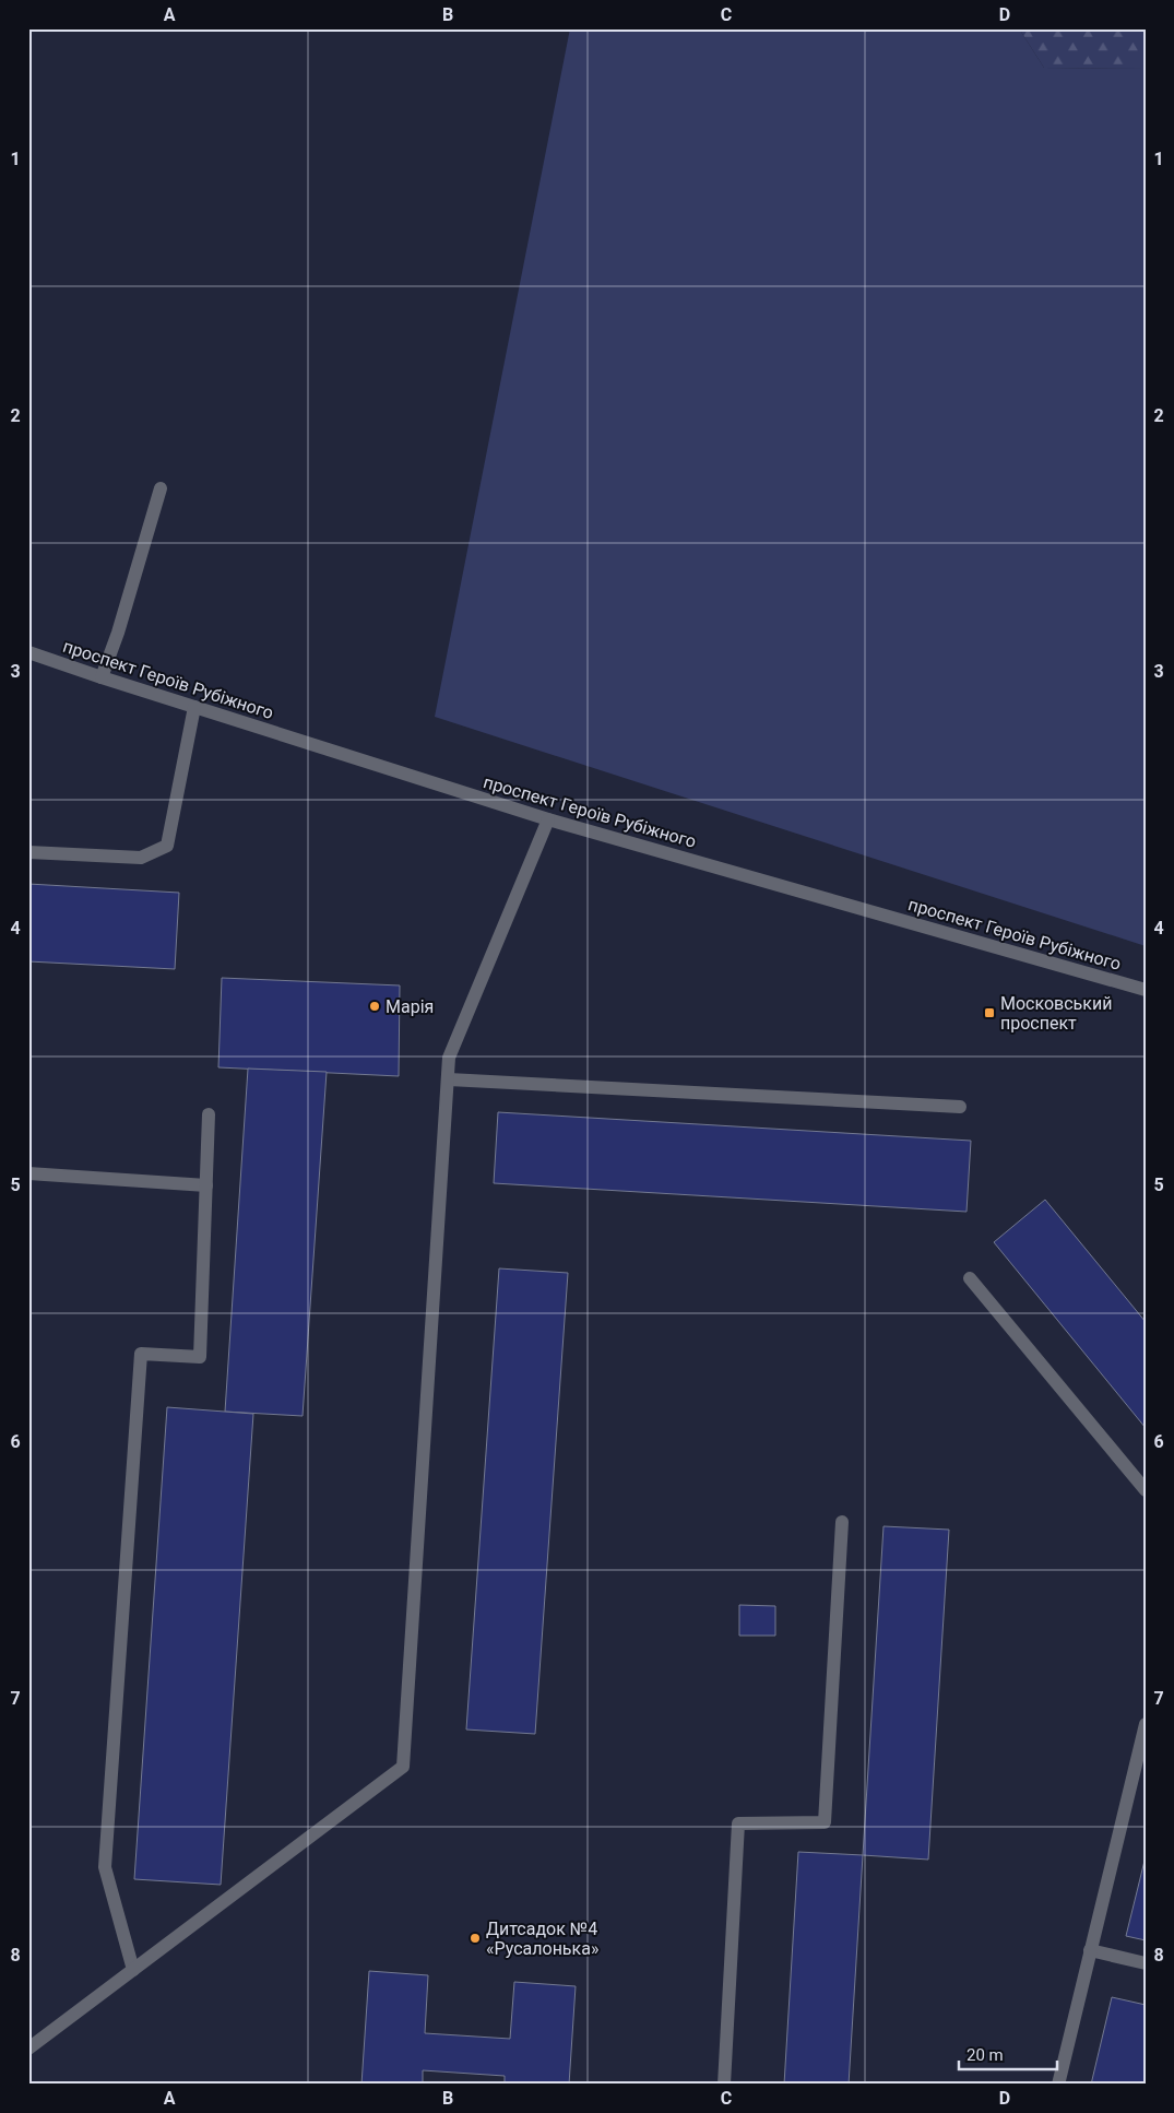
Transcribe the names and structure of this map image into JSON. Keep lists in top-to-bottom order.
{
  "streets": {
    "street": ["проспект Героїв Рубіжного"]
  },
  "places": {
    "other": ["Марія", "Дитсадок №4 «Русалонька»"],
    "transit": ["Московський проспект"]
  },
  "scale_bar": "20 m",
  "grid": {
    "columns": [
      "A",
      "B",
      "C",
      "D"
    ],
    "rows": [
      "1",
      "2",
      "3",
      "4",
      "5",
      "6",
      "7",
      "8"
    ]
  }
}
